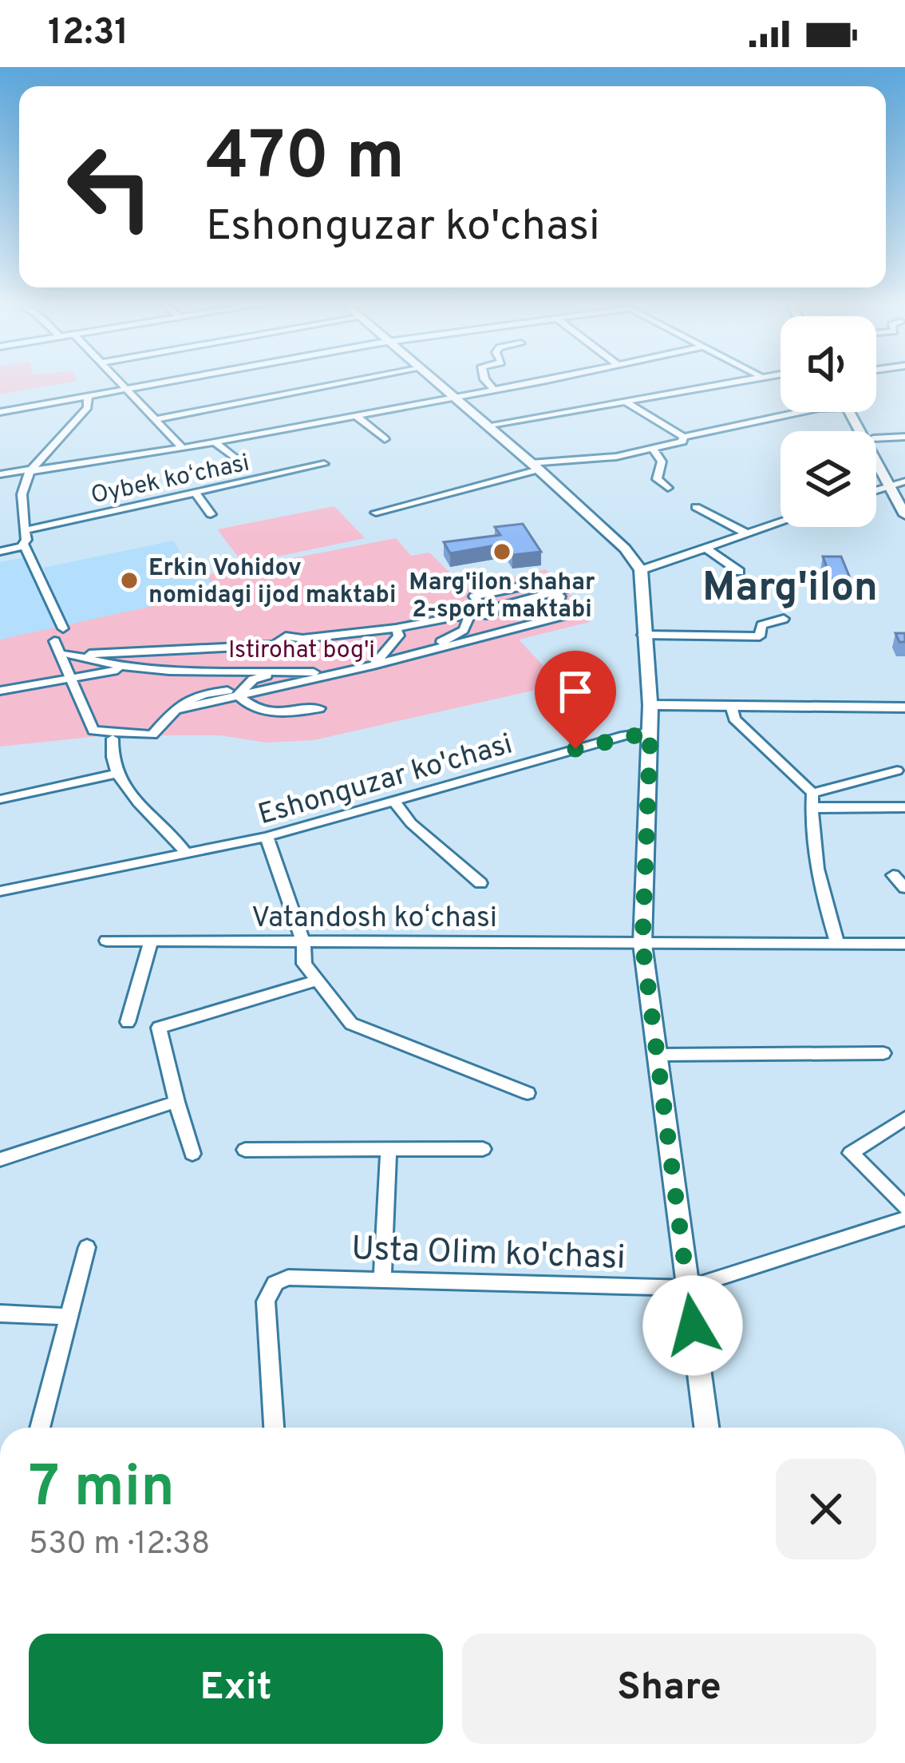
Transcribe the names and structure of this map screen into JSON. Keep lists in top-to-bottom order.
{
  "streets": {
    "street": [
      "Oybek koʻchasi",
      "Eshonguzar ko'chasi",
      "Vatandosh koʻchasi",
      "Usta Olim ko'chasi"
    ]
  },
  "districts": ["Marg'ilon"],
  "parks": ["Istirohat bog'i"],
  "places": ["Marg'ilon shahar 2-sport maktabi", "Erkin Vohidov nomidagi ijod maktabi"],
  "page": {
    "status": "12:31",
    "turn": ["470 m", "Eshonguzar ko'chasi"],
    "heading": ["7 min", "530 m · 12:38"],
    "buttons": ["Exit", "Share"]
  }
}
